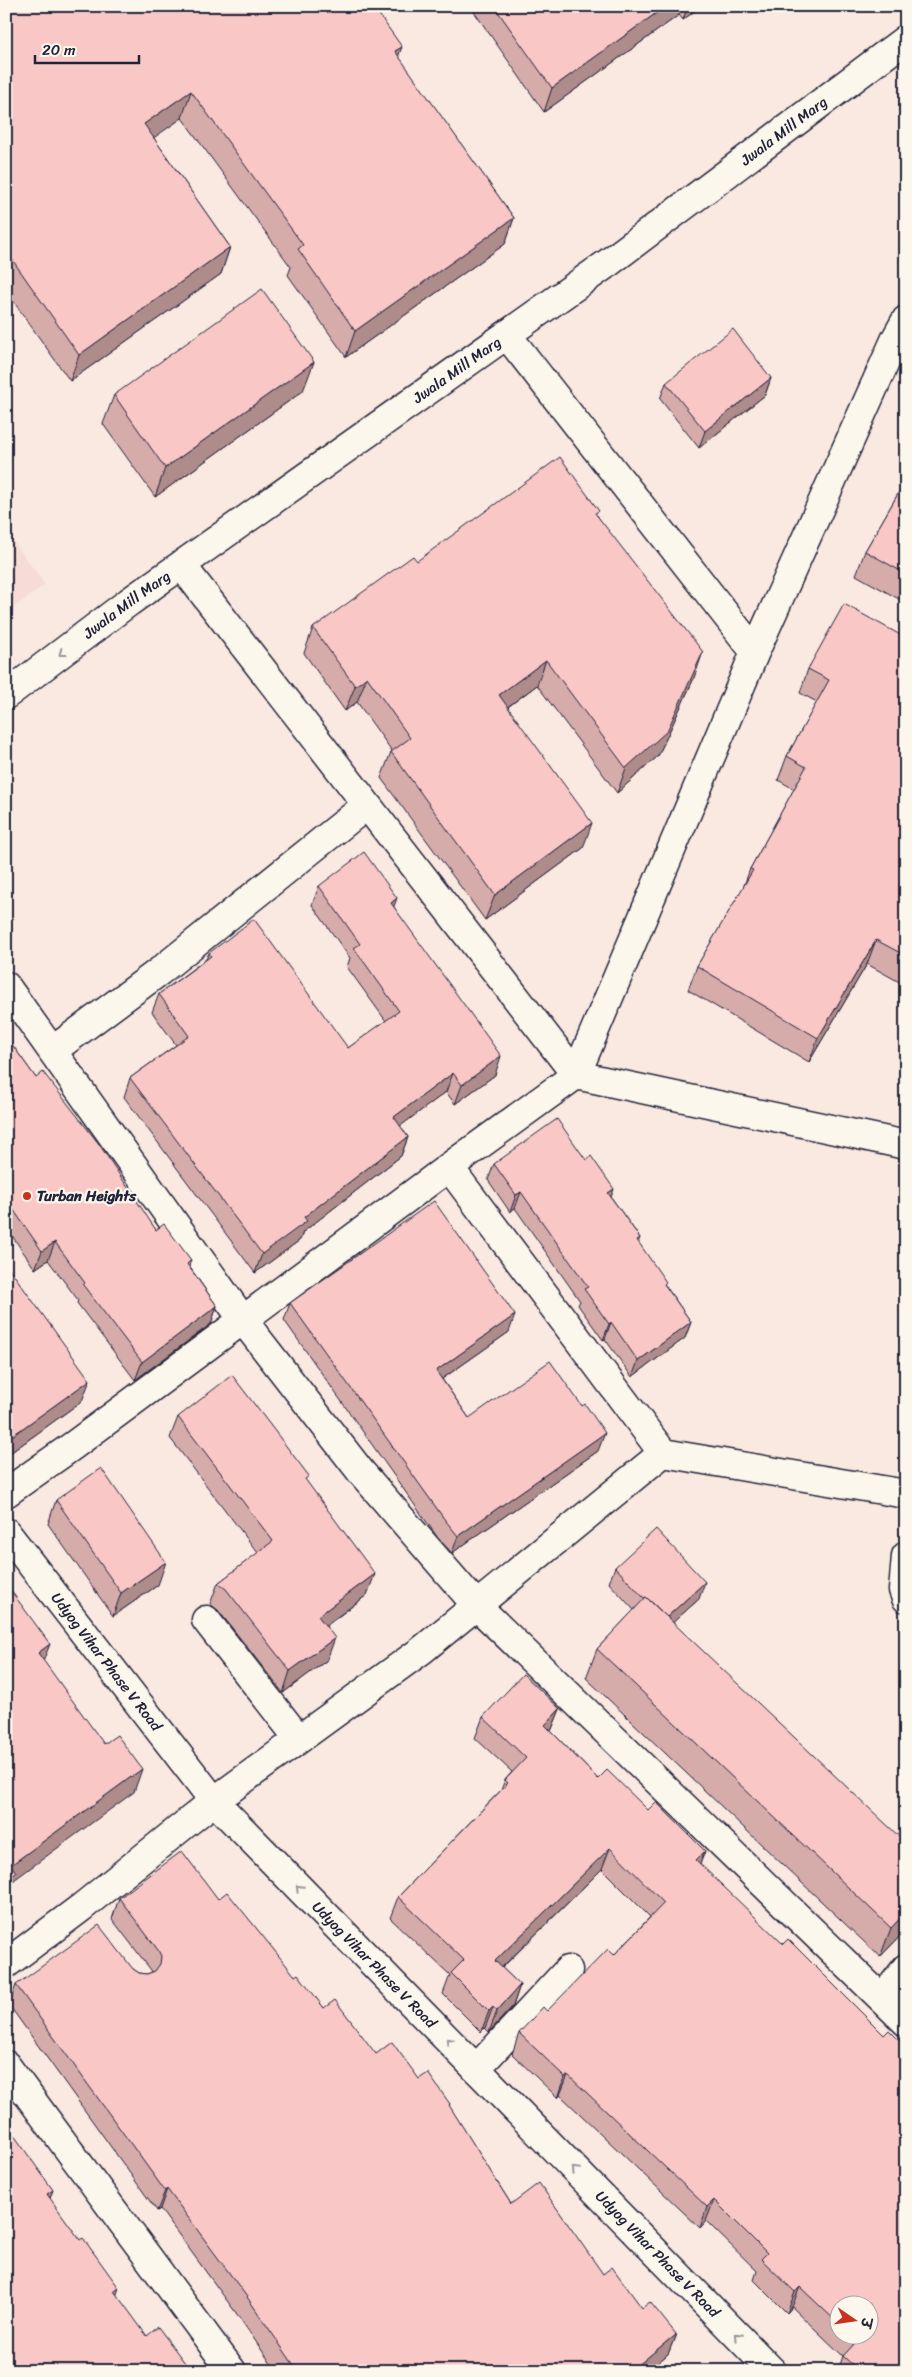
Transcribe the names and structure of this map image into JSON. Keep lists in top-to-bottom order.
{
  "streets": {
    "street": ["Jwala Mill Marg", "Udyog Vihar Phase V Road"]
  },
  "one_way": ["Udyog Vihar Phase V Road"],
  "places": ["Turban Heights"],
  "scale_bar": "20 m",
  "north": "right"
}
